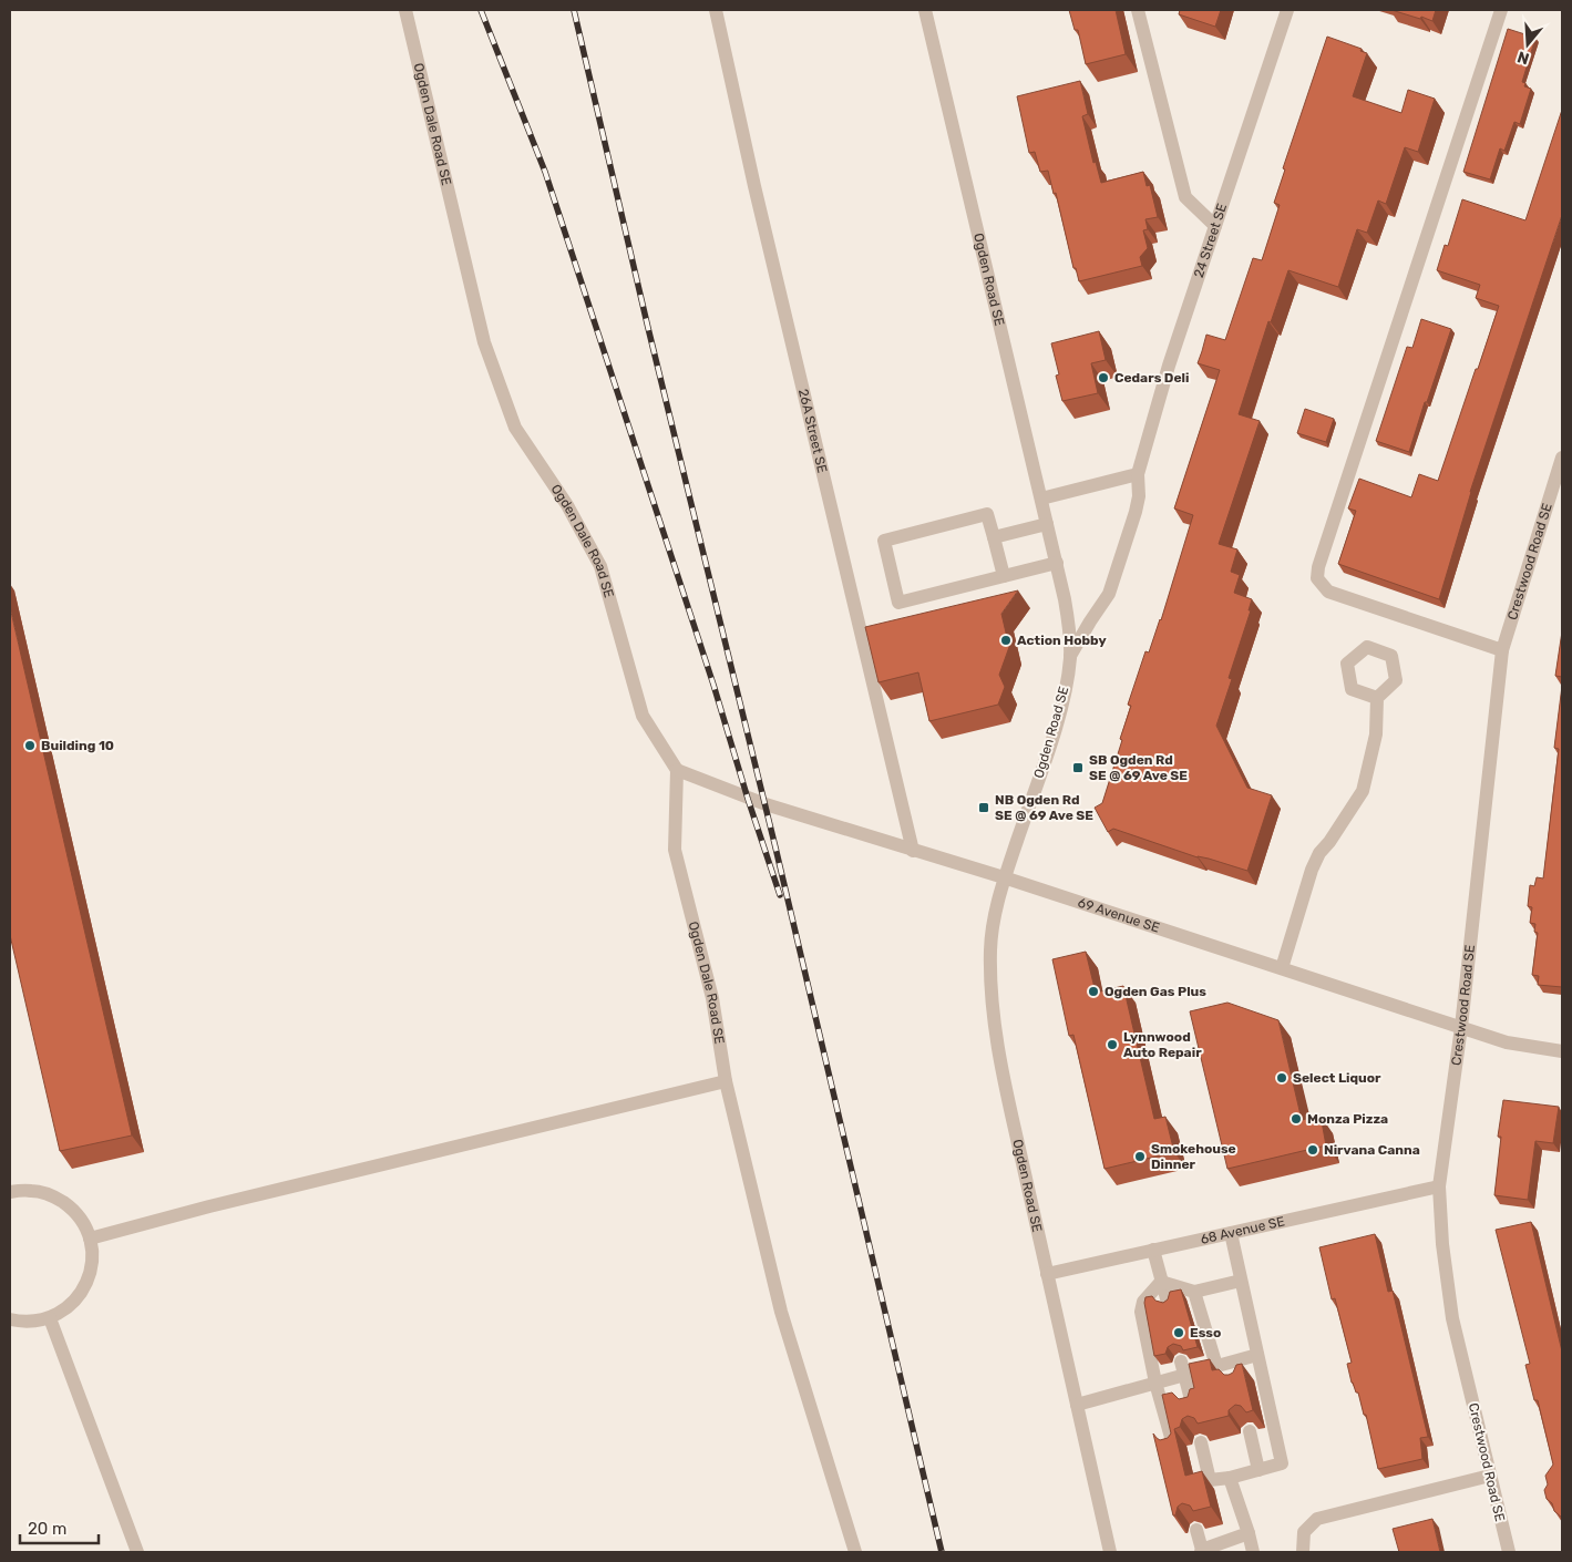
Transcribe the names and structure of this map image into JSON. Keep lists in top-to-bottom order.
{
  "streets": {
    "street": [
      "Ogden Dale Road SE",
      "24 Street SE",
      "Ogden Road SE",
      "26A Street SE",
      "Crestwood Road SE",
      "69 Avenue SE",
      "68 Avenue SE"
    ]
  },
  "crossings": [
    ["Ogden Dale Road SE", "69 Avenue SE"],
    ["24 Street SE", "Ogden Road SE"],
    ["Ogden Road SE", "69 Avenue SE"],
    ["Ogden Road SE", "68 Avenue SE"],
    ["26A Street SE", "69 Avenue SE"],
    ["Crestwood Road SE", "69 Avenue SE"],
    ["Crestwood Road SE", "68 Avenue SE"]
  ],
  "places": {
    "other": [
      "Cedars Deli",
      "Action Hobby",
      "Building 10",
      "Ogden Gas Plus",
      "Lynnwood Auto Repair",
      "Select Liquor",
      "Monza Pizza",
      "Nirvana Canna",
      "Smokehouse Dinner",
      "Esso"
    ],
    "transit": ["SB Ogden Rd SE @ 69 Ave SE", "NB Ogden Rd SE @ 69 Ave SE"]
  },
  "scale_bar": "20 m",
  "north": "bottom"
}
